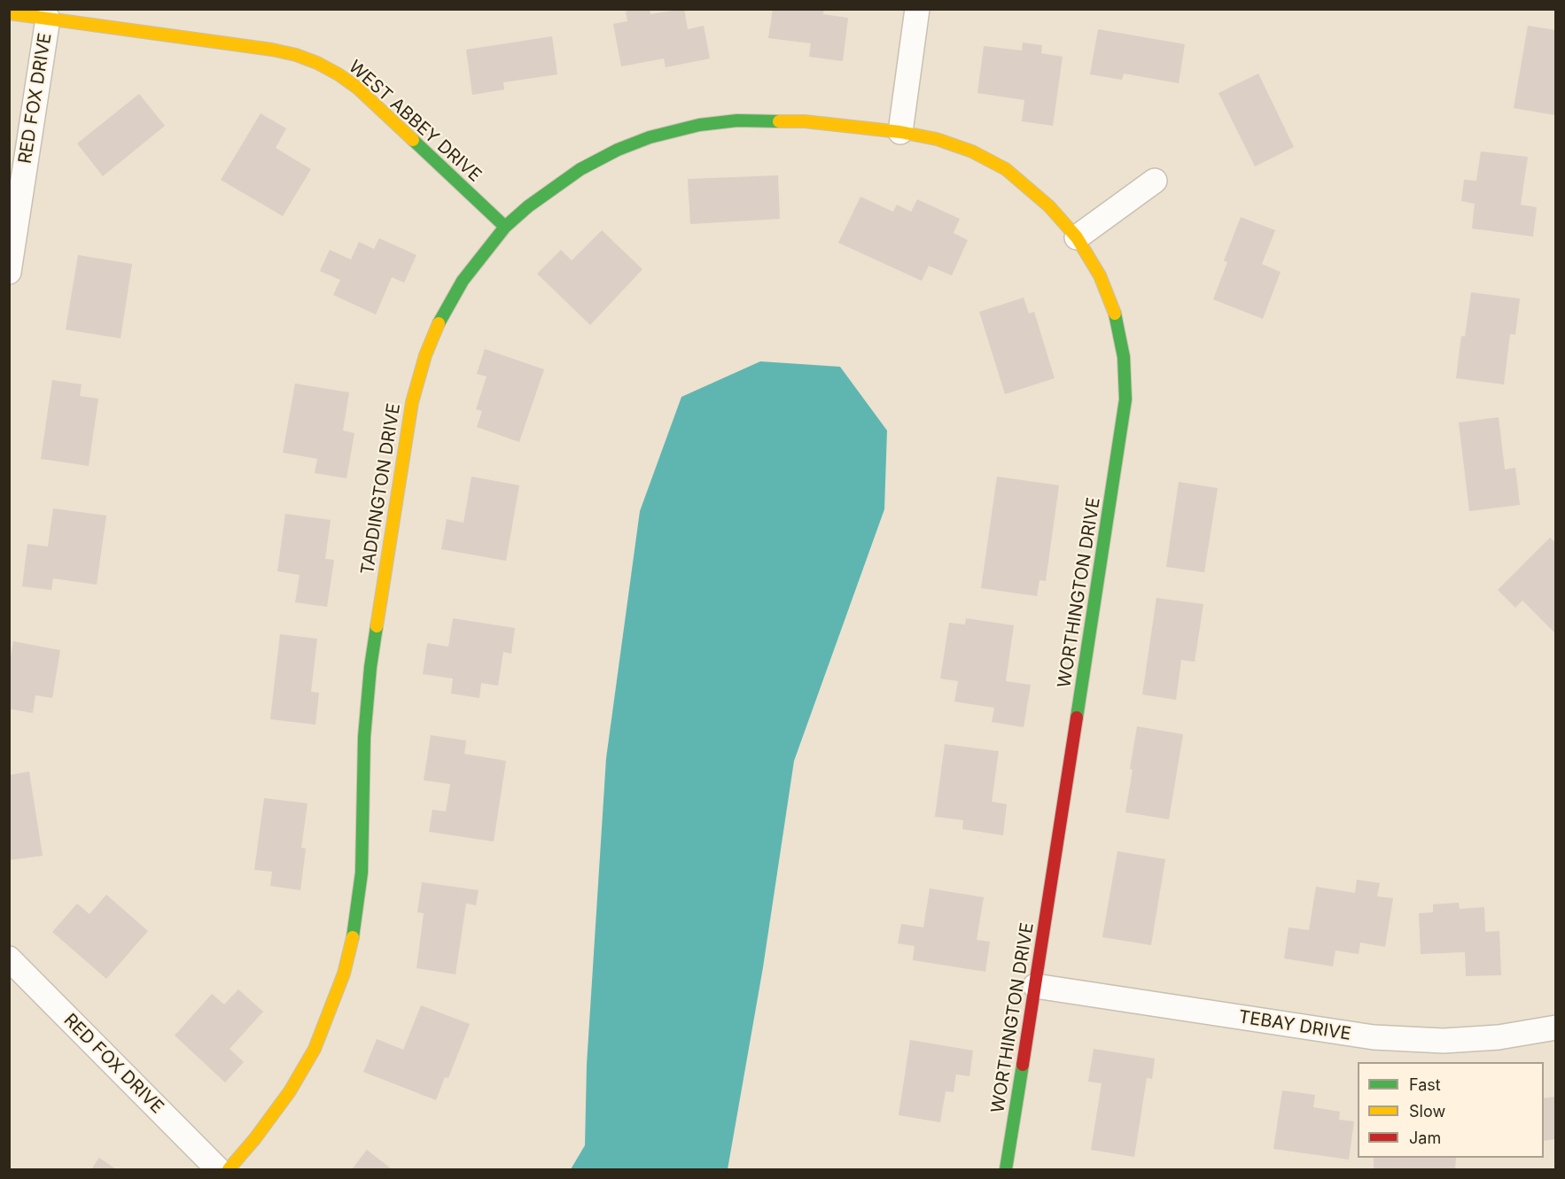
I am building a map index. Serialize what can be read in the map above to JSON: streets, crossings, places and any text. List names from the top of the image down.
{
  "streets": {
    "street": [
      "RED FOX DRIVE",
      "WEST ABBEY DRIVE",
      "TADDINGTON DRIVE",
      "WORTHINGTON DRIVE",
      "TEBAY DRIVE"
    ]
  },
  "crossings": [
    ["RED FOX DRIVE", "WEST ABBEY DRIVE"],
    ["WEST ABBEY DRIVE", "TADDINGTON DRIVE"],
    ["TADDINGTON DRIVE", "WORTHINGTON DRIVE"],
    ["WORTHINGTON DRIVE", "TEBAY DRIVE"]
  ],
  "legend": ["Fast", "Slow", "Jam"]
}
